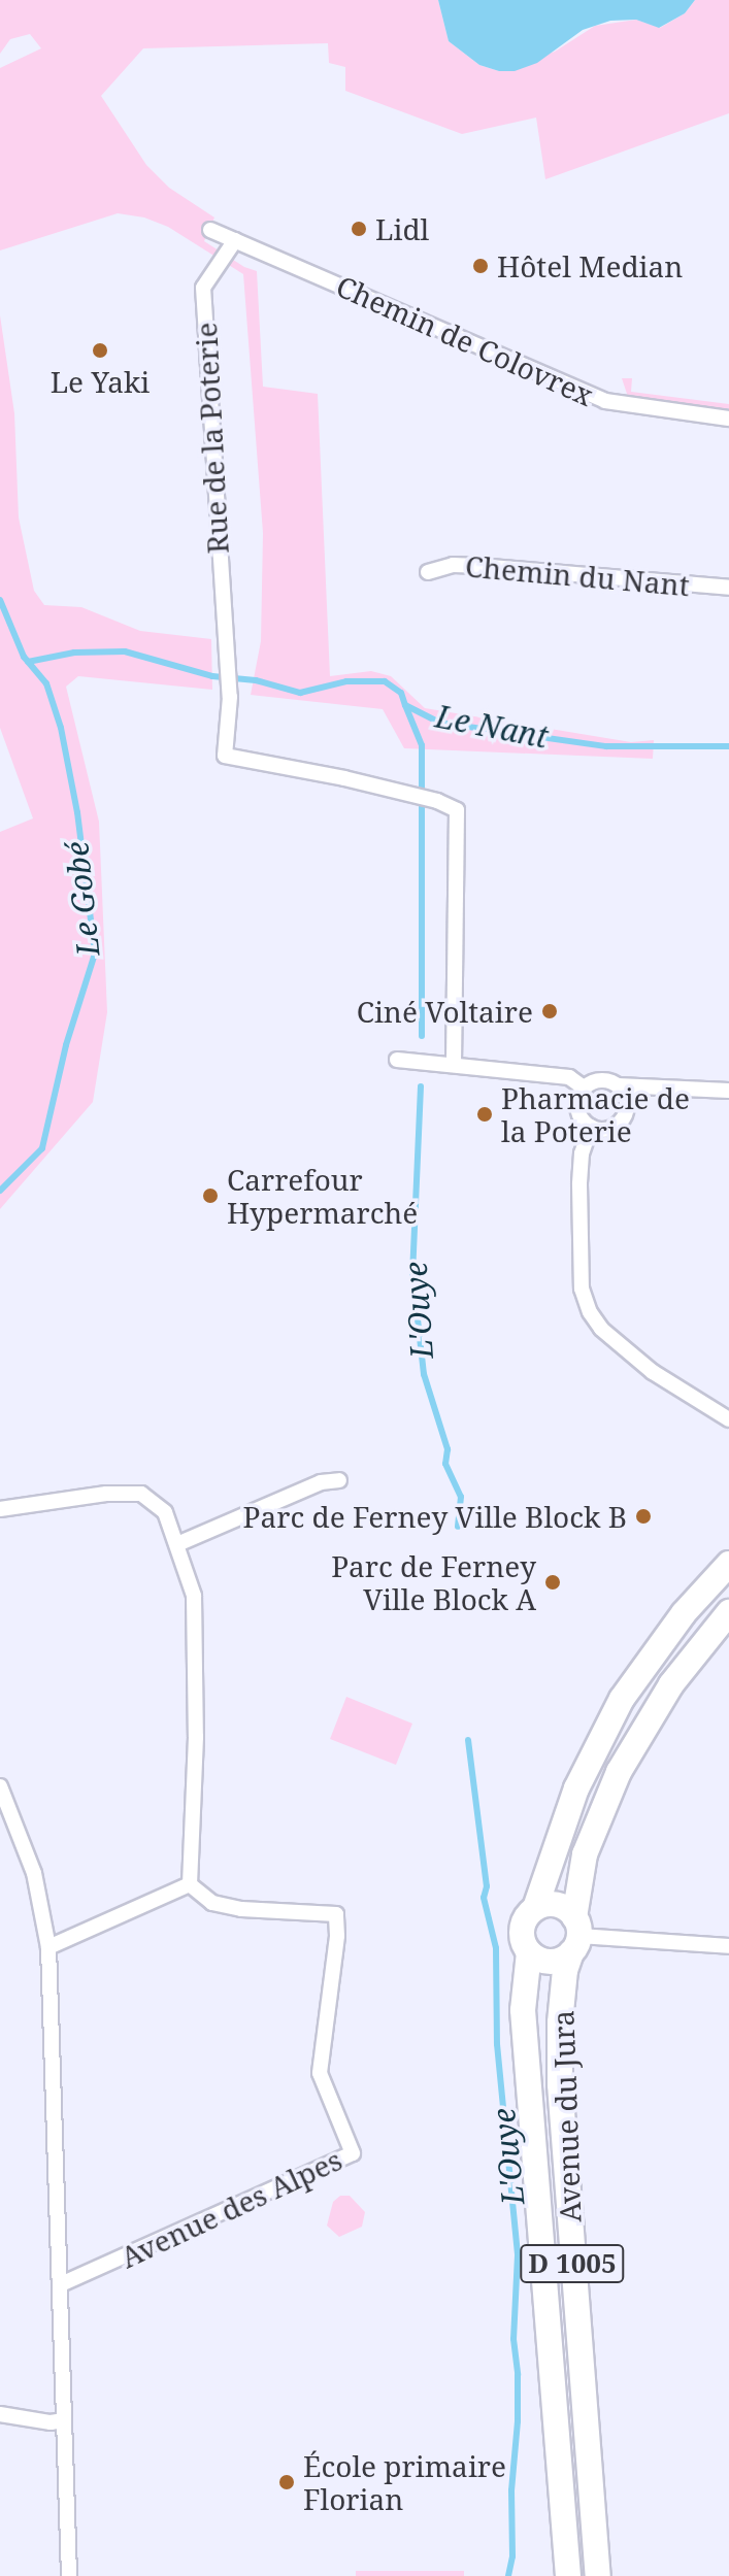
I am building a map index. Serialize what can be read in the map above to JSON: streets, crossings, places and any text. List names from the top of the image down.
{
  "streets": {
    "main road": ["Avenue du Jura", "D 1005"],
    "street": [
      "Chemin de Colovrex",
      "Rue de la Poterie",
      "Chemin du Nant",
      "Avenue des Alpes"
    ]
  },
  "crossings": [
    ["Chemin de Colovrex", "Rue de la Poterie"],
    ["Avenue du Jura", "D 1005"]
  ],
  "water": ["Le Nant", "Le Gobé", "L'Ouye"],
  "places": [
    "Lidl",
    "Hôtel Median",
    "Le Yaki",
    "Ciné Voltaire",
    "Pharmacie de la Poterie",
    "Carrefour Hypermarché",
    "Parc de Ferney Ville Block B",
    "Parc de Ferney Ville Block A",
    "École primaire Florian"
  ]
}
